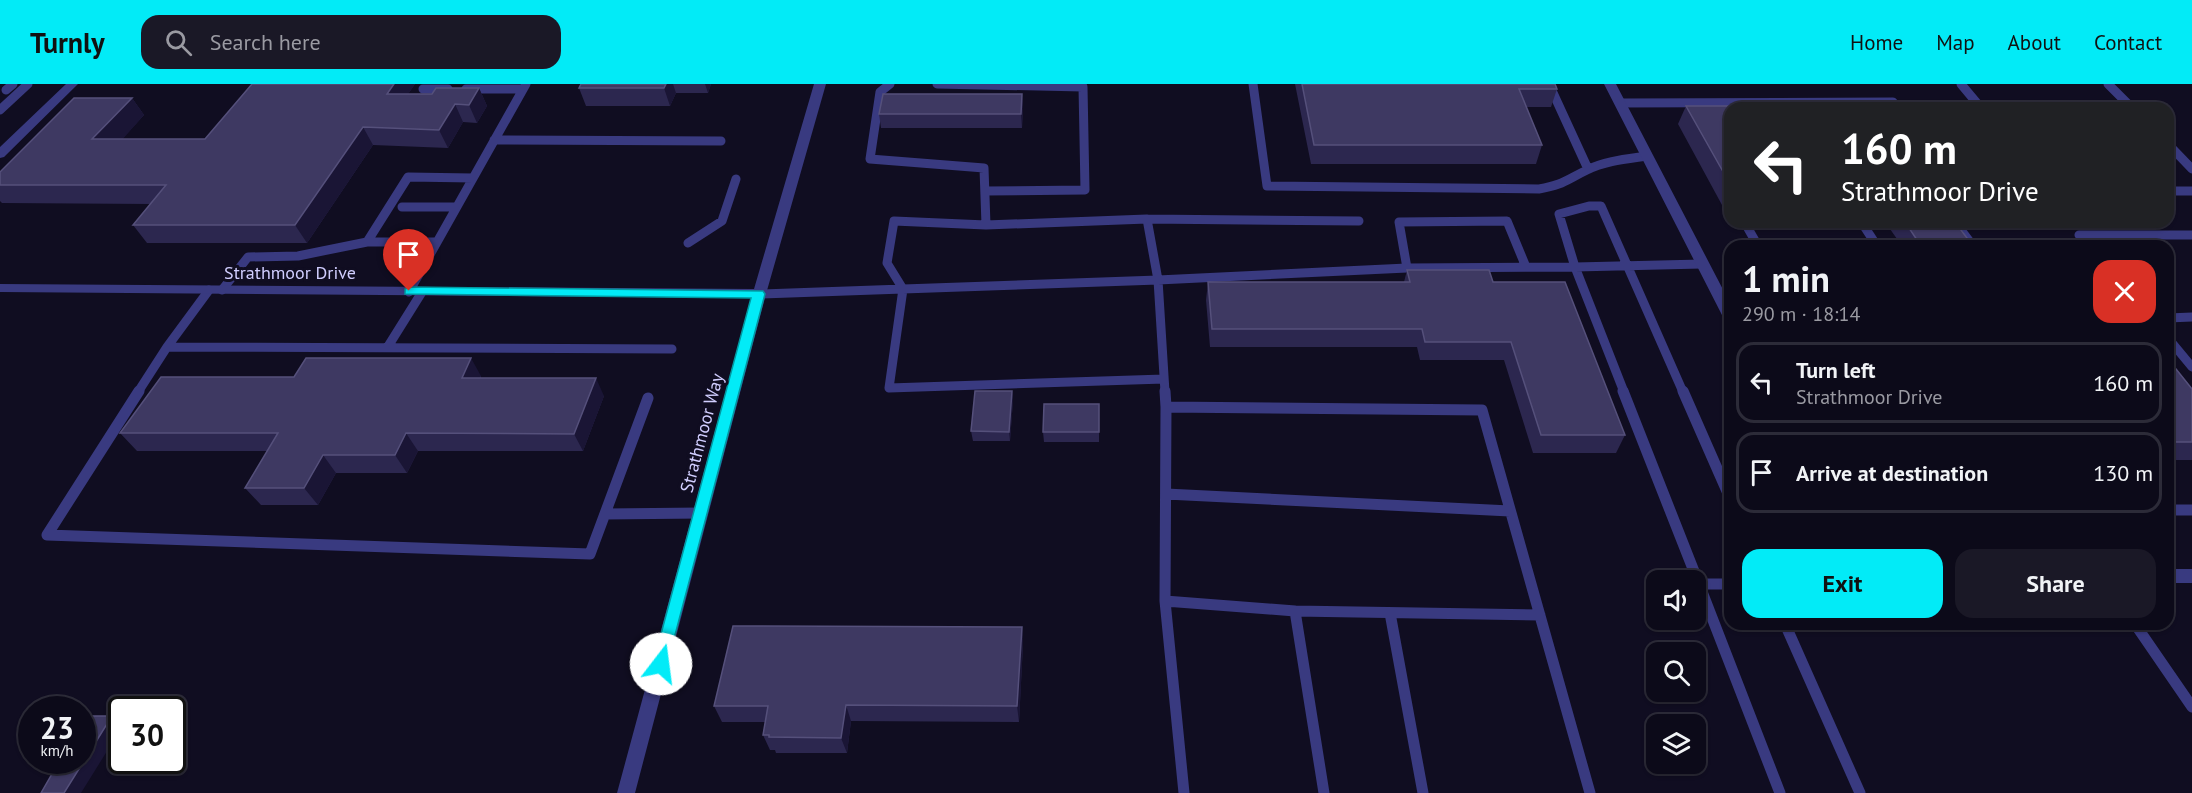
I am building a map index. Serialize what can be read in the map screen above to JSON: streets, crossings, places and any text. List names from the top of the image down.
{
  "streets": {
    "street": ["Strathmoor Drive", "Strathmoor Way"]
  },
  "crossings": [
    ["Strathmoor Drive", "Strathmoor Way"]
  ],
  "page": {
    "header": "Turnly",
    "search": "Search here",
    "nav": [
      "Home",
      "Map",
      "About",
      "Contact"
    ],
    "turn": ["160 m", "Strathmoor Drive"],
    "heading": ["1 min", "290 m · 18:14"],
    "list": [
      {
        "name": "Turn left",
        "note": "Strathmoor Drive",
        "value": "160 m"
      },
      {
        "name": "Arrive at destination",
        "value": "130 m"
      }
    ],
    "buttons": ["Exit", "Share"],
    "speed": "23 km/h",
    "limit": "30"
  }
}
